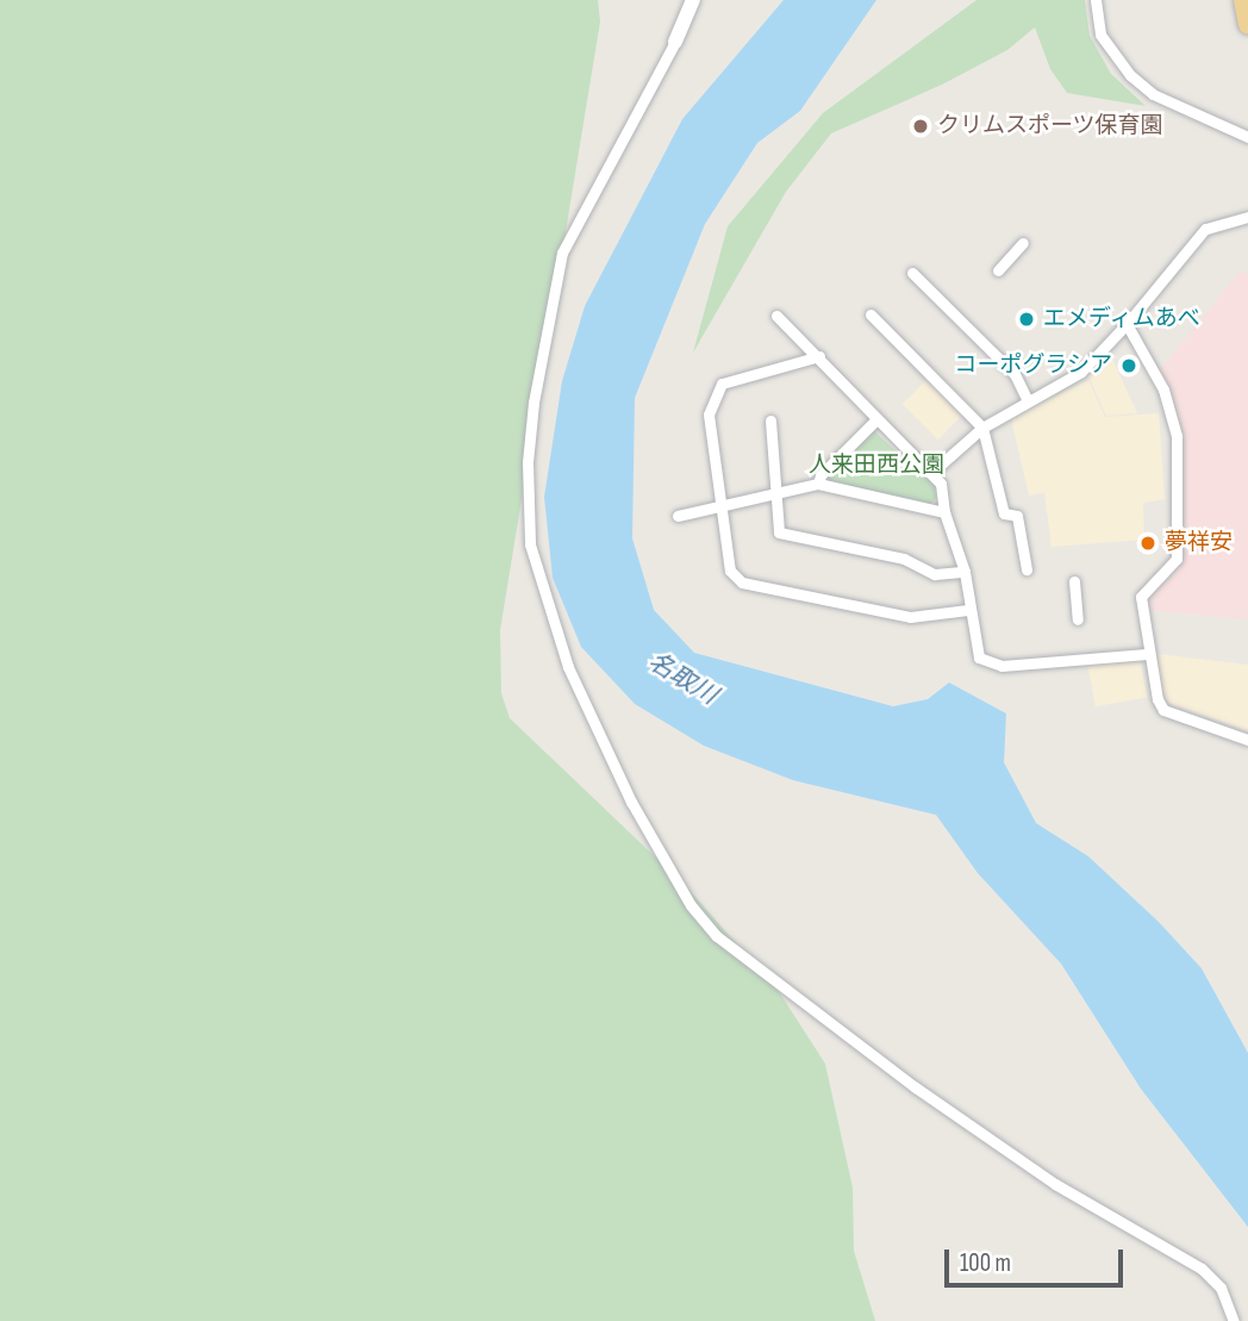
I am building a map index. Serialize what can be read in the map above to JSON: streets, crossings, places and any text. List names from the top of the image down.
{
  "water": ["名取川"],
  "parks": ["人来田西公園"],
  "places": [
    "クリムスポーツ保育園",
    "エメディムあべ",
    "コーポグラシア",
    "夢祥安"
  ],
  "scale_bar": "100 m"
}
